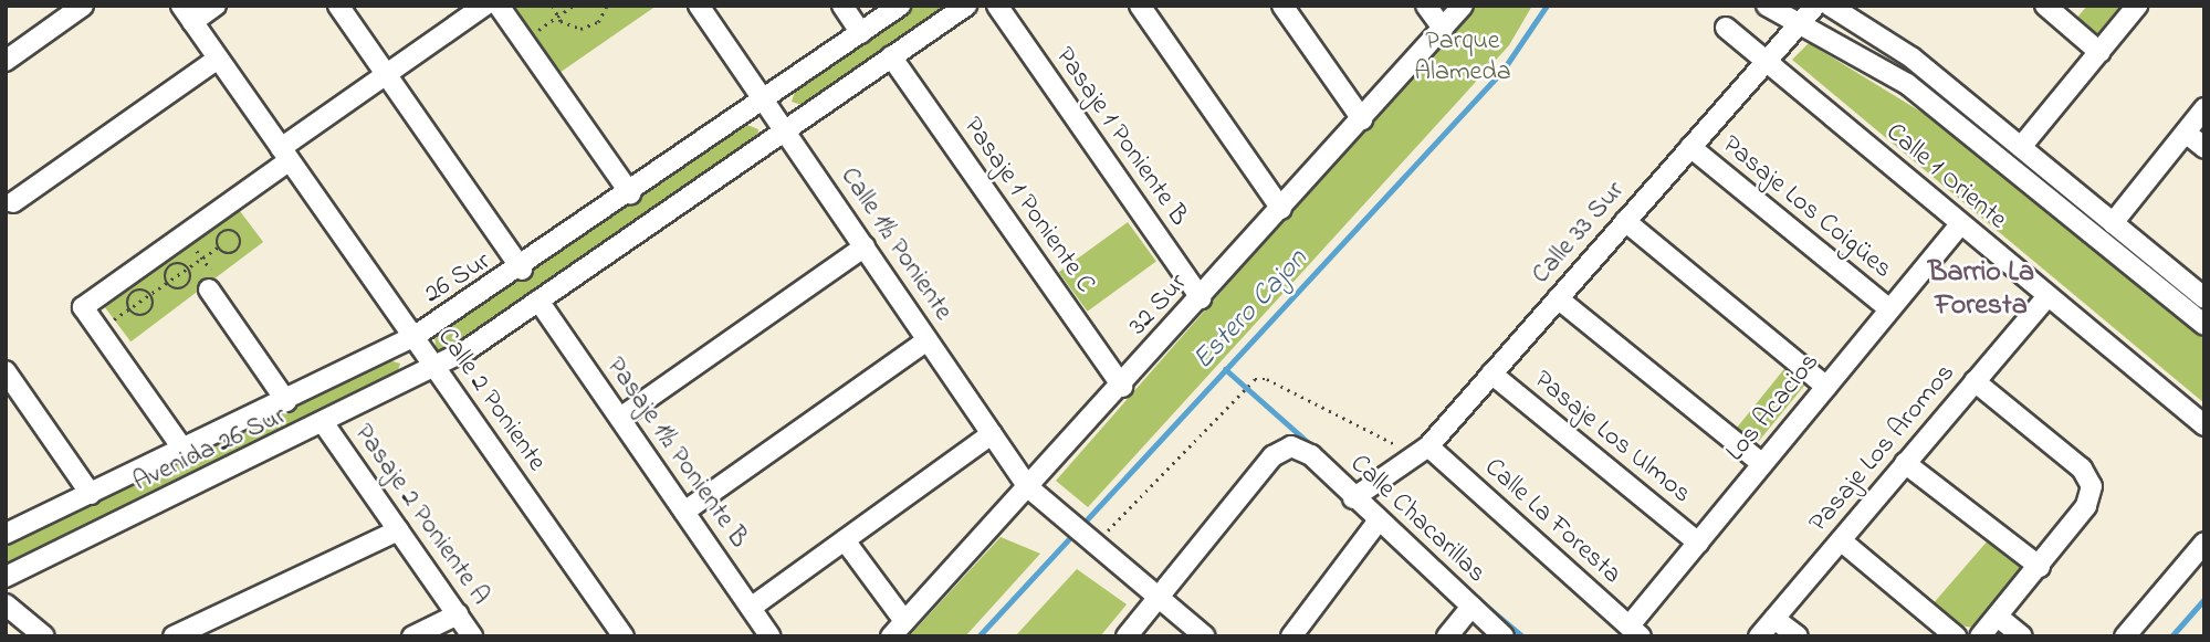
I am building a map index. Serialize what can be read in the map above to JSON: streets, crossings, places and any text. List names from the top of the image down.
{
  "streets": {
    "street": [
      "Pasaje 1 Poniente B",
      "Calle 1 Oriente",
      "Pasaje 1 Poniente C",
      "Pasaje Los Coigües",
      "Calle 33 Sur",
      "Calle 1½ Poniente",
      "26 Sur",
      "32 Sur",
      "Calle 2 Poniente",
      "Los Acacios",
      "Pasaje Los Ulmos",
      "Pasaje Los Aromos",
      "Avenida 26 Sur",
      "Pasaje 1½ Poniente B",
      "Pasaje 2 Poniente A",
      "Calle Chacarillas",
      "Calle La Foresta"
    ]
  },
  "crossings": [
    ["Pasaje 1 Poniente B", "32 Sur"],
    ["Calle 1 Oriente", "Calle 33 Sur"],
    ["Calle 1 Oriente", "Los Acacios"],
    ["Calle 1 Oriente", "Pasaje Los Aromos"],
    ["Pasaje 1 Poniente C", "32 Sur"],
    ["Pasaje Los Coigües", "Calle 33 Sur"],
    ["Pasaje Los Coigües", "Los Acacios"],
    ["Calle 33 Sur", "Pasaje Los Ulmos"],
    ["Calle 33 Sur", "Calle Chacarillas"],
    ["Calle 33 Sur", "Calle La Foresta"],
    ["Calle 1½ Poniente", "26 Sur"],
    ["Calle 1½ Poniente", "32 Sur"],
    ["Calle 1½ Poniente", "Calle Chacarillas"],
    ["26 Sur", "Calle 2 Poniente"],
    ["Calle 2 Poniente", "Avenida 26 Sur"],
    ["Los Acacios", "Pasaje Los Ulmos"],
    ["Los Acacios", "Calle La Foresta"],
    ["Avenida 26 Sur", "Pasaje 2 Poniente A"]
  ],
  "districts": ["Barrio La Foresta"],
  "water": ["Estero Cajon"],
  "parks": ["Parque Alameda"]
}
